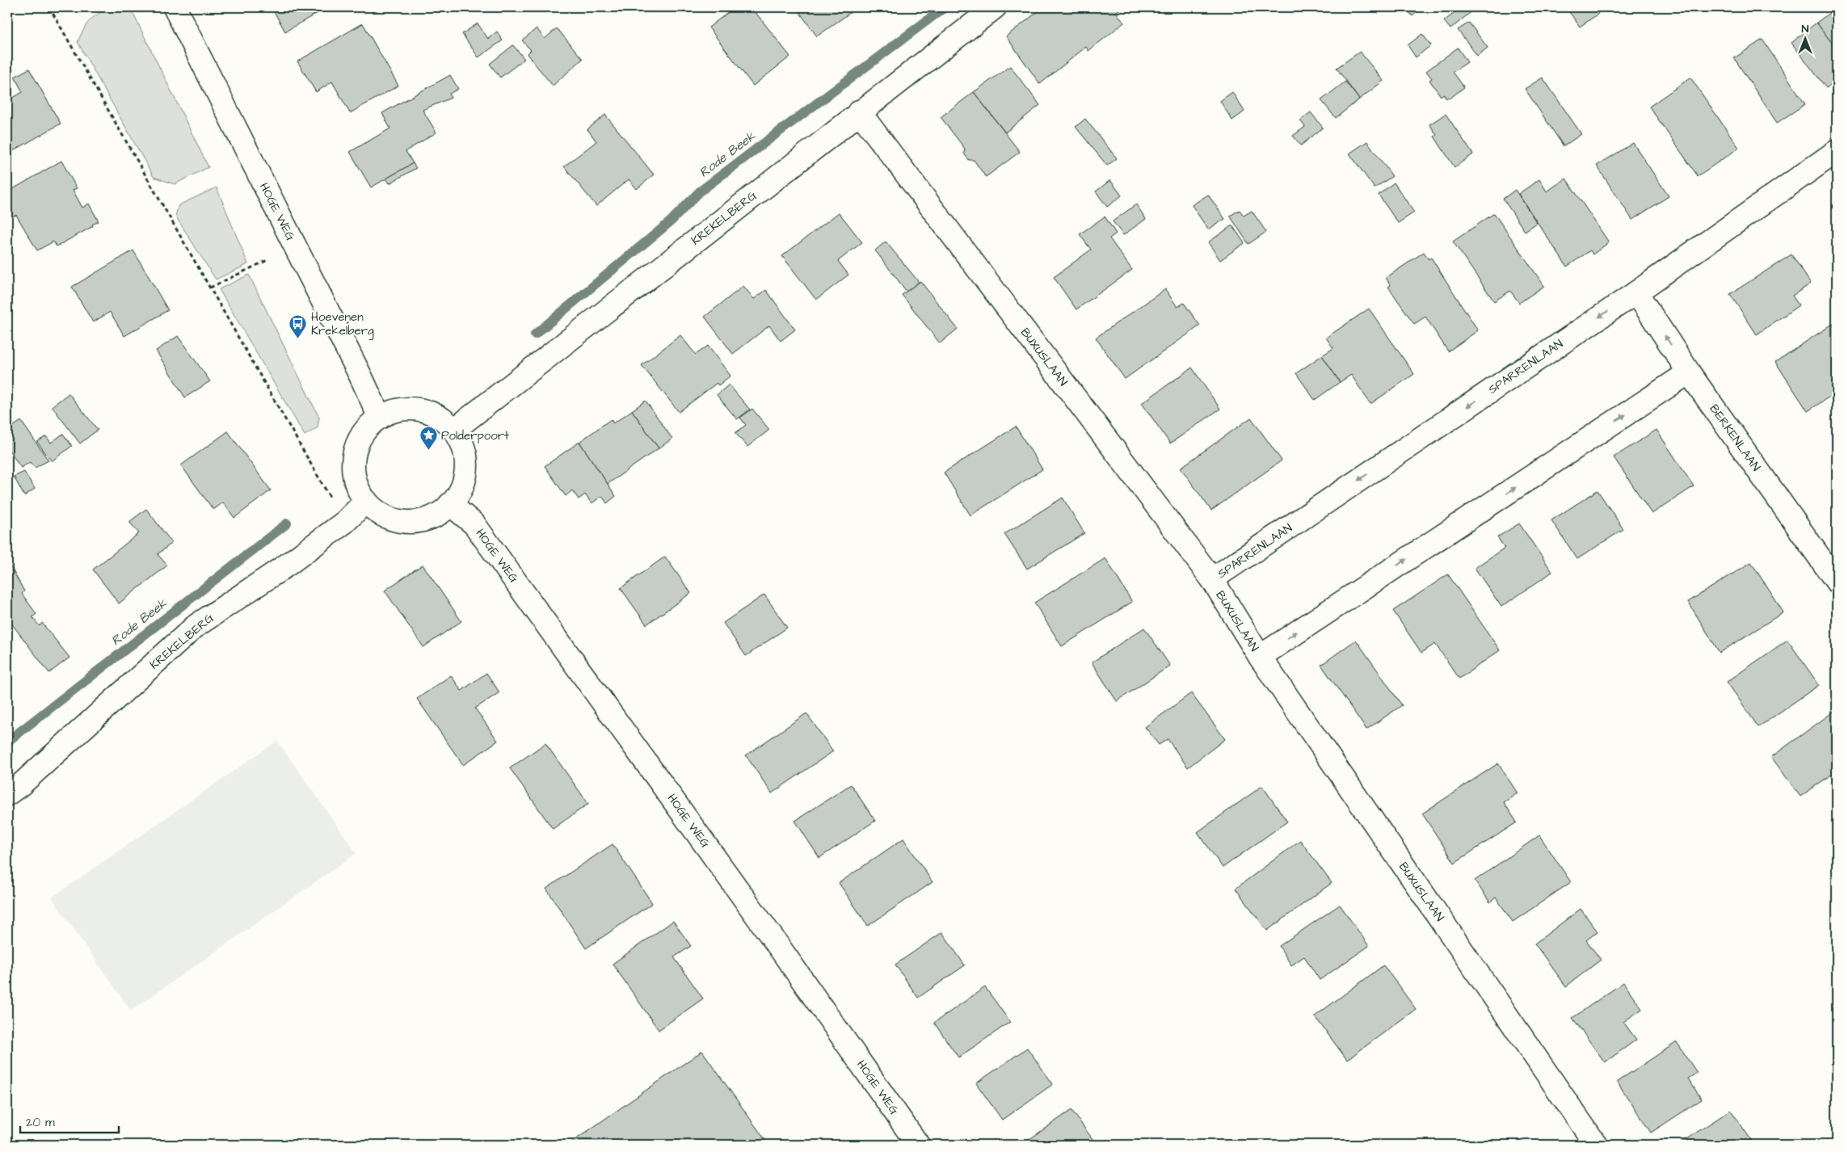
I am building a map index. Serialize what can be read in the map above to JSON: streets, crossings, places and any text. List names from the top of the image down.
{
  "streets": {
    "street": [
      "HOGE WEG",
      "KREKELBERG",
      "BUXUSLAAN",
      "SPARRENLAAN",
      "BERKENLAAN"
    ]
  },
  "crossings": [
    ["HOGE WEG", "KREKELBERG"],
    ["KREKELBERG", "BUXUSLAAN"],
    ["BUXUSLAAN", "SPARRENLAAN"],
    ["SPARRENLAAN", "BERKENLAAN"]
  ],
  "water": ["Rode Beek"],
  "places": {
    "bus stop": ["Hoevenen Krekelberg"],
    "place": ["Polderpoort"]
  },
  "scale_bar": "20 m",
  "north": "top"
}
